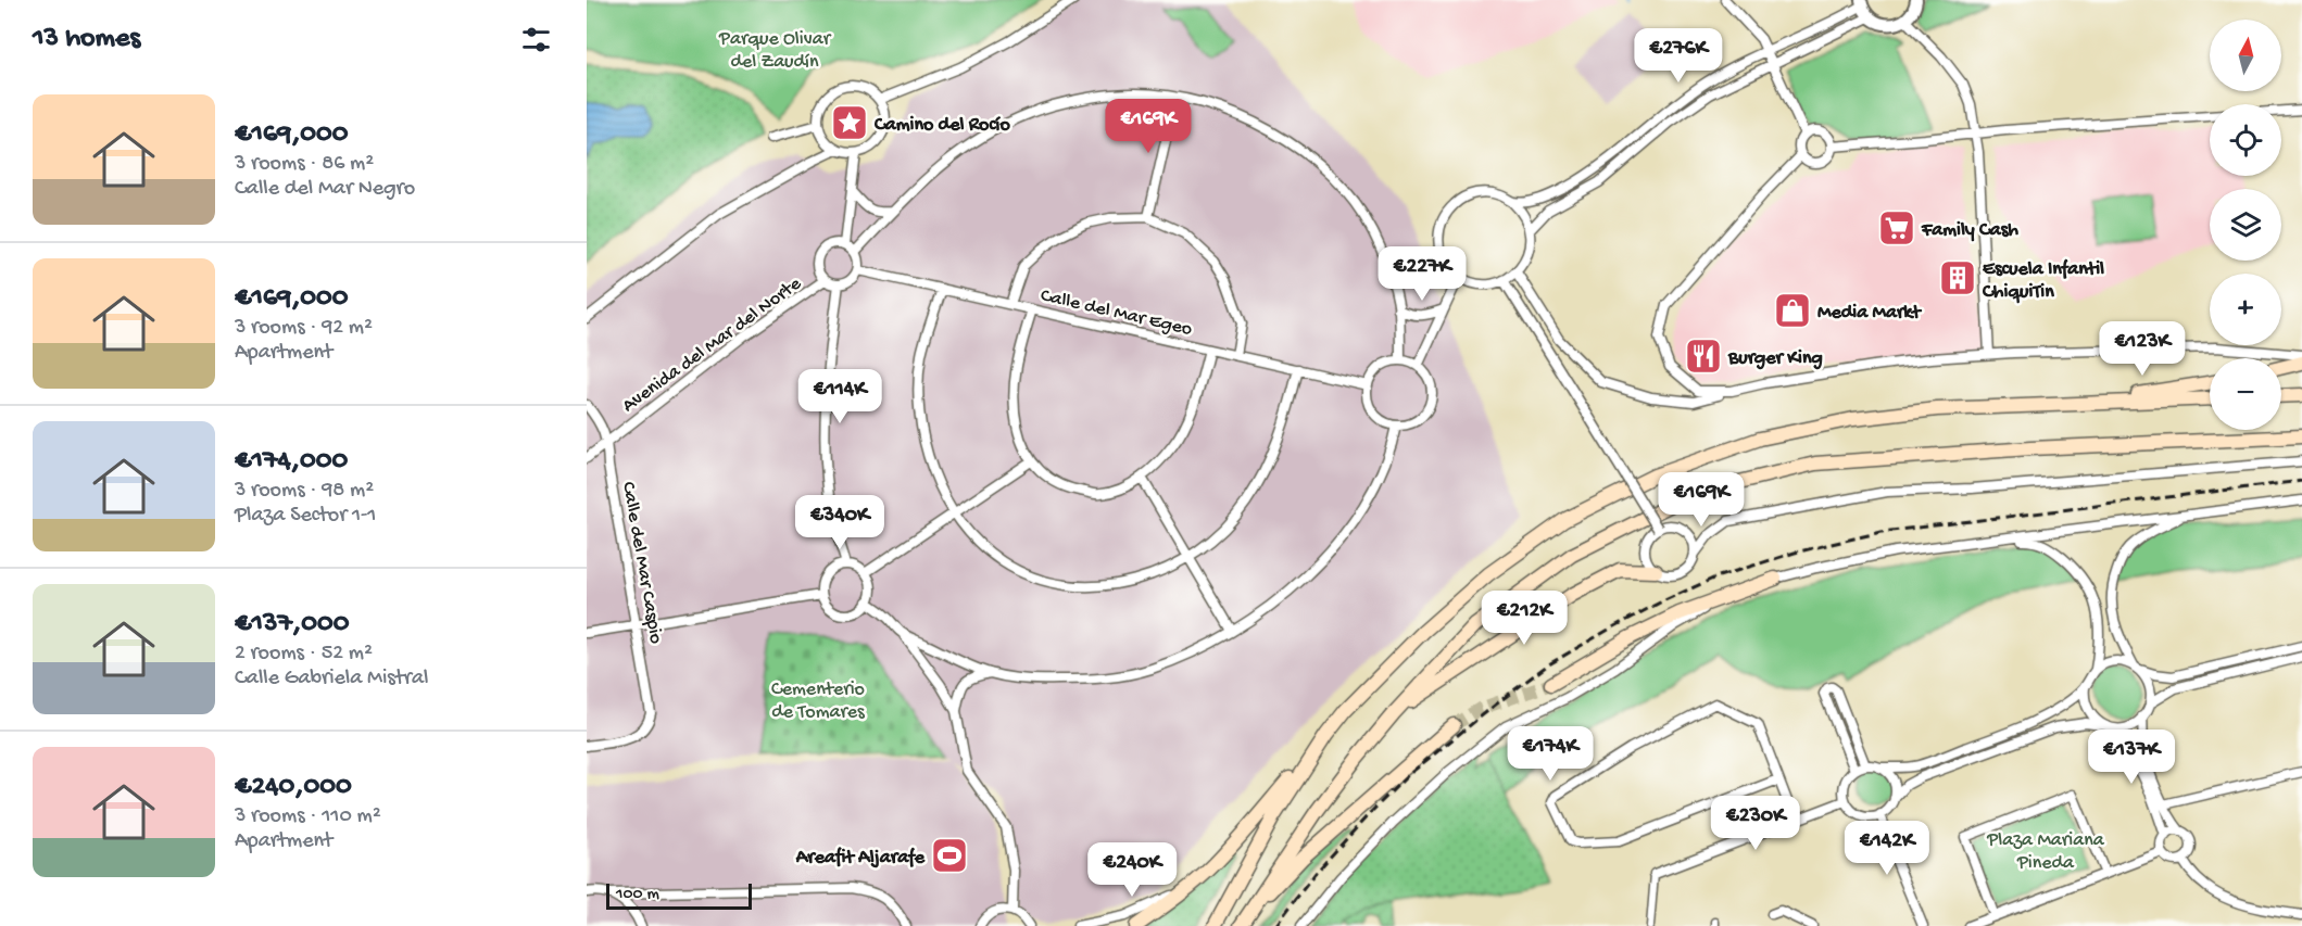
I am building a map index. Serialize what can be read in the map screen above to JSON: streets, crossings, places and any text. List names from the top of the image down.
{
  "streets": {
    "street": ["Calle del Mar Egeo", "Avenida del Mar del Norte", "Calle del Mar Caspio"]
  },
  "crossings": [
    ["Calle del Mar Egeo", "Avenida del Mar del Norte"],
    ["Avenida del Mar del Norte", "Calle del Mar Caspio"]
  ],
  "parks": ["Parque Olivar del Zaudín", "Cementerio de Tomares", "Plaza Mariana Pineda"],
  "places": {
    "place": ["Camino del Rocío"],
    "supermarket": ["Family Cash"],
    "building": ["Escuela Infantil ChiquiTin"],
    "shop": ["Media Markt"],
    "restaurant": ["Burger King"],
    "sports": ["Areafit Aljarafe"]
  },
  "scale_bar": "100 m",
  "north": "top",
  "page": {
    "heading": "13 homes",
    "map_buttons": ["+", "−"],
    "price": [
      "€276K",
      "€169K",
      "€227K",
      "€123K",
      "€114K",
      "€169K",
      "€340K",
      "€212K",
      "€174K",
      "€137K",
      "€230K",
      "€142K",
      "€240K"
    ],
    "list": [
      {
        "name": "€169,000",
        "note": "3 rooms · 86 m² · Calle del Mar Negro"
      },
      {
        "name": "€169,000",
        "note": "3 rooms · 92 m² · Apartment"
      },
      {
        "name": "€174,000",
        "note": "3 rooms · 98 m² · Plaza Sector 1-1"
      },
      {
        "name": "€137,000",
        "note": "2 rooms · 52 m² · Calle Gabriela Mistral"
      },
      {
        "name": "€240,000",
        "note": "3 rooms · 110 m² · Apartment"
      }
    ],
    "scale": "100 m"
  }
}
